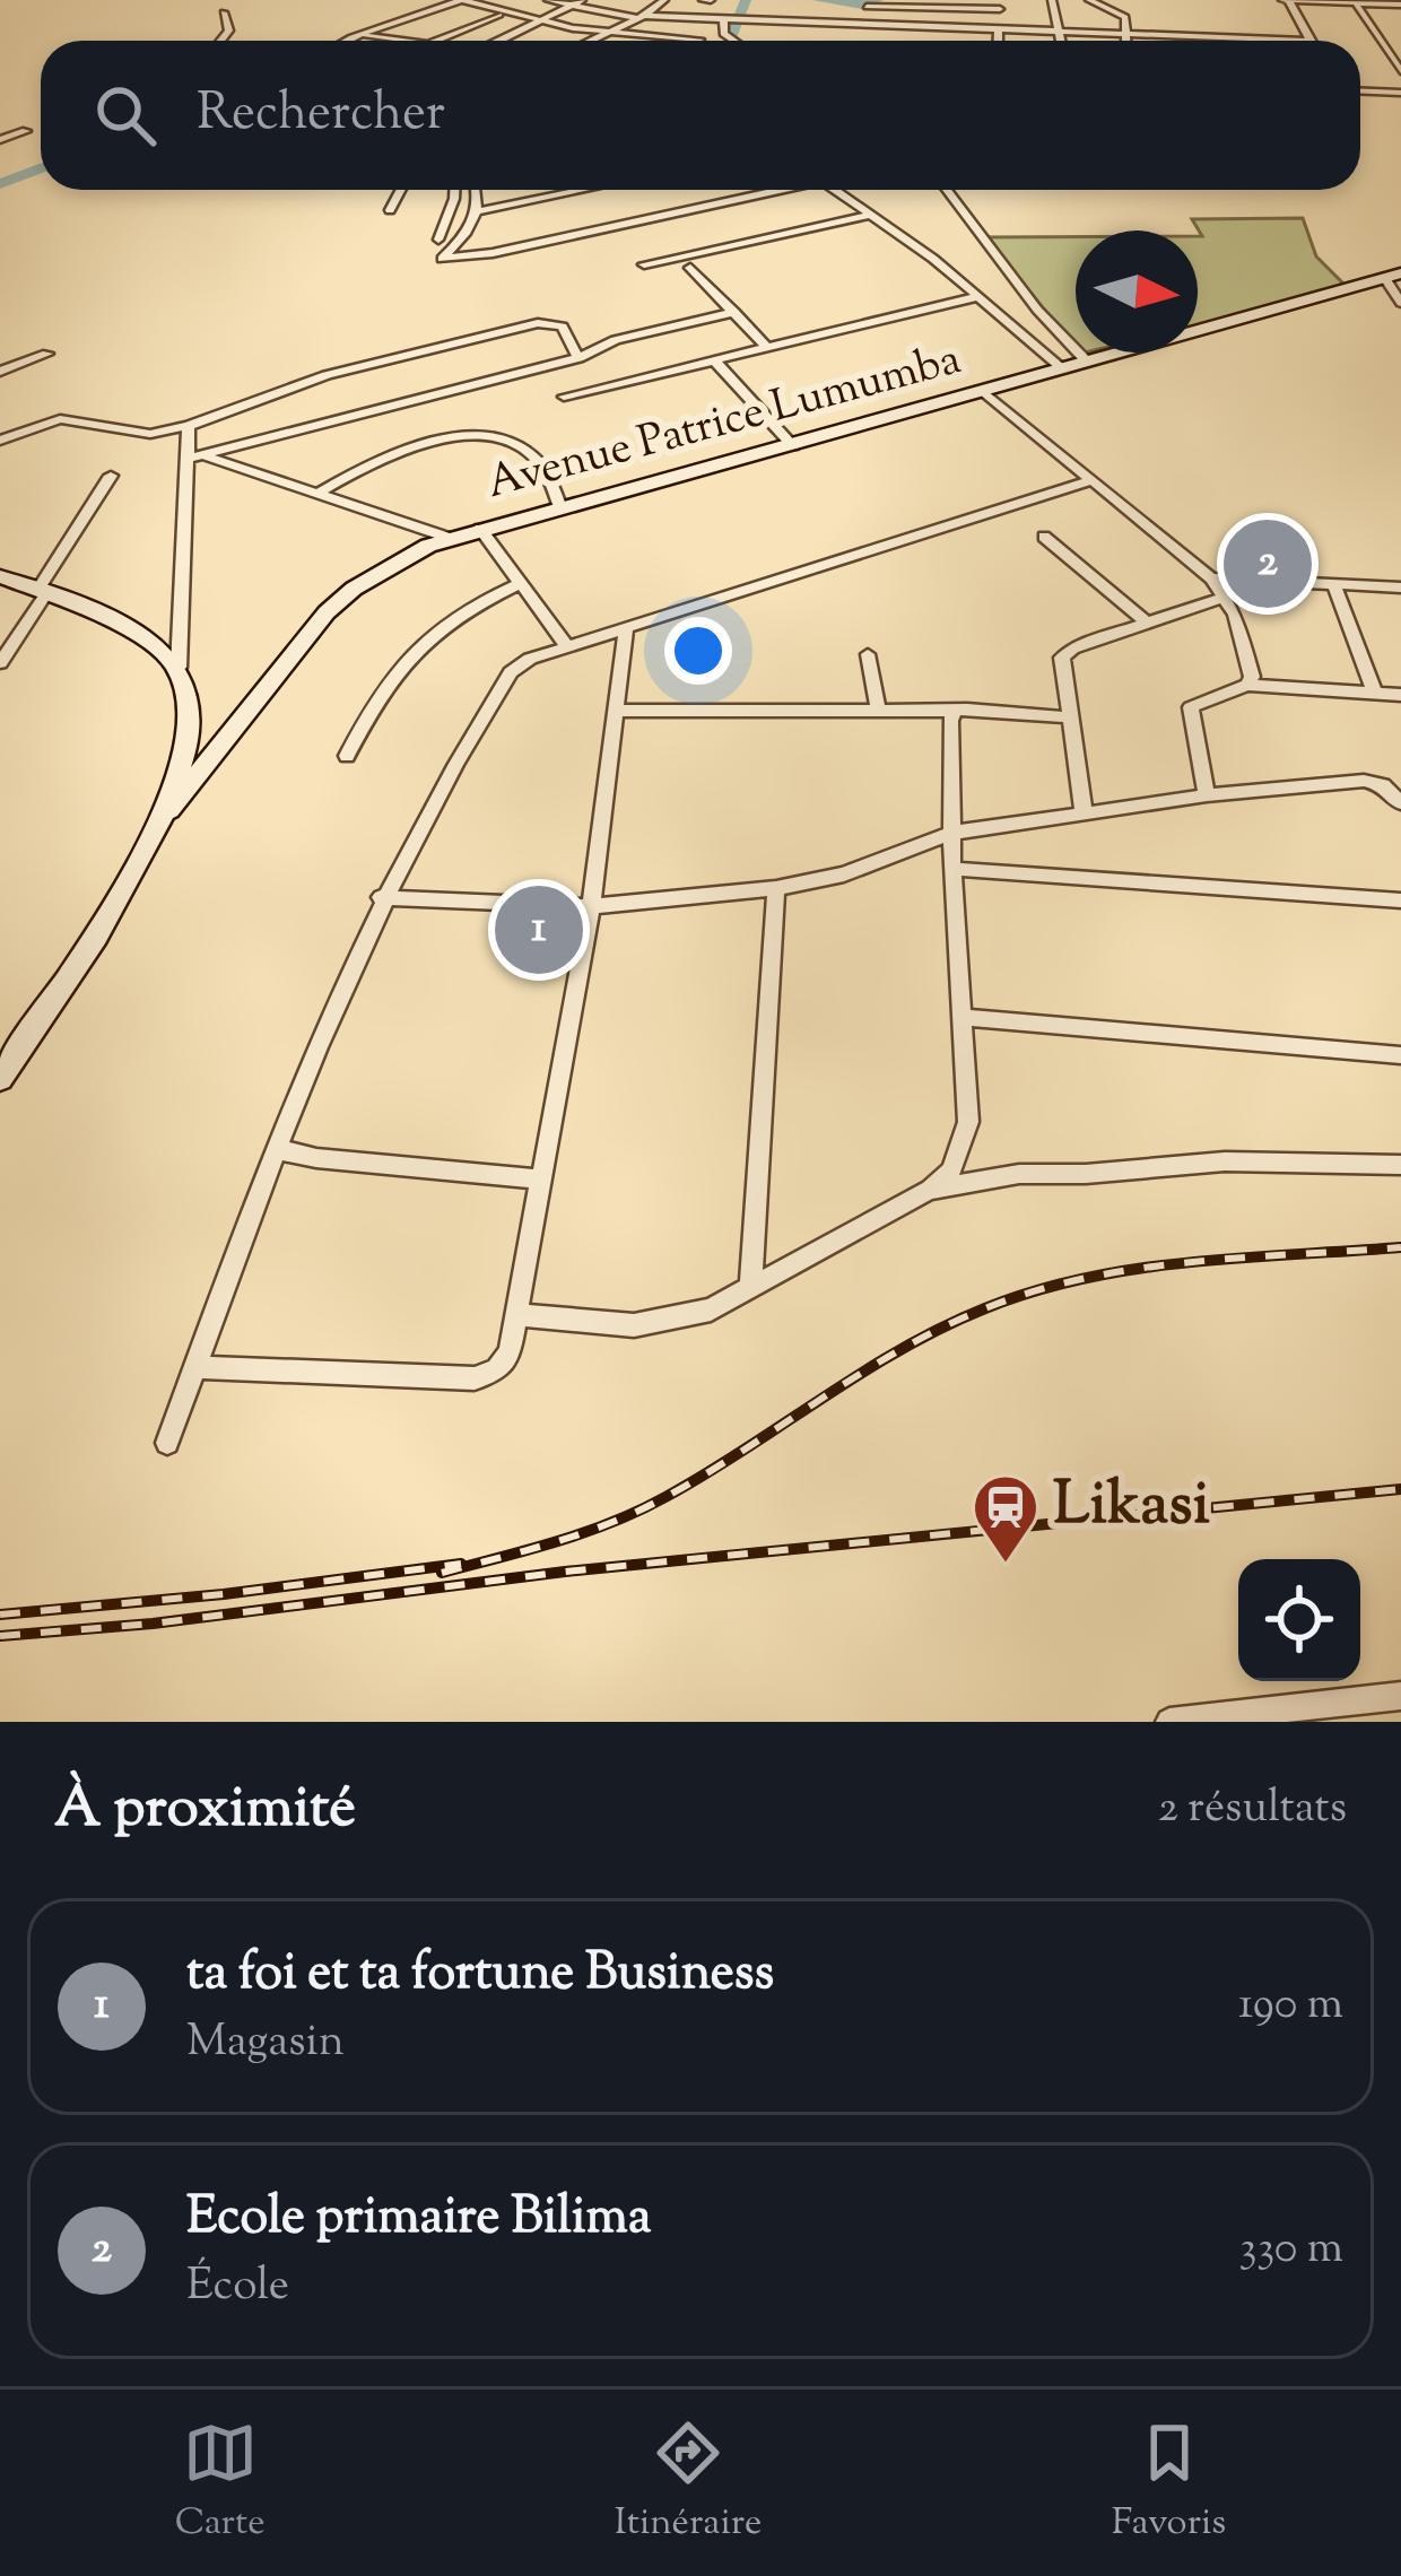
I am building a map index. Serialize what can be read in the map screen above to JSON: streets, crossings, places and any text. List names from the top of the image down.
{
  "streets": {
    "street": ["Avenue Patrice Lumumba"]
  },
  "places": {
    "station": ["Likasi"]
  },
  "north": "right",
  "page": {
    "search": "Rechercher",
    "pins": ["2", "1"],
    "heading": ["À proximité", "2 résultats"],
    "list": [
      {
        "mark": "1",
        "name": "ta foi et ta fortune Business",
        "note": "Magasin",
        "value": "190 m"
      },
      {
        "mark": "2",
        "name": "Ecole primaire Bilima",
        "note": "École",
        "value": "330 m"
      }
    ],
    "nav": ["Carte", "Itinéraire", "Favoris"]
  }
}
